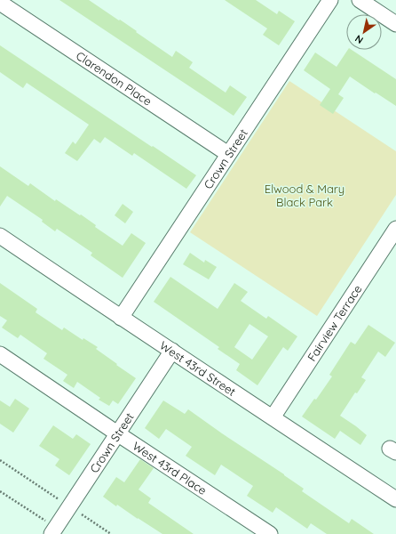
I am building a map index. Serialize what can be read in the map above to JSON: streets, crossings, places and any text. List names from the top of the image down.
{
  "streets": {
    "street": [
      "Clarendon Place",
      "Crown Street",
      "Fairview Terrace",
      "West 43rd Street",
      "West 43rd Place"
    ]
  },
  "crossings": [
    ["Clarendon Place", "Crown Street"],
    ["Crown Street", "West 43rd Street"],
    ["Crown Street", "West 43rd Place"],
    ["Fairview Terrace", "West 43rd Street"]
  ],
  "parks": ["Elwood & Mary Black Park"],
  "north": "bottom left"
}
